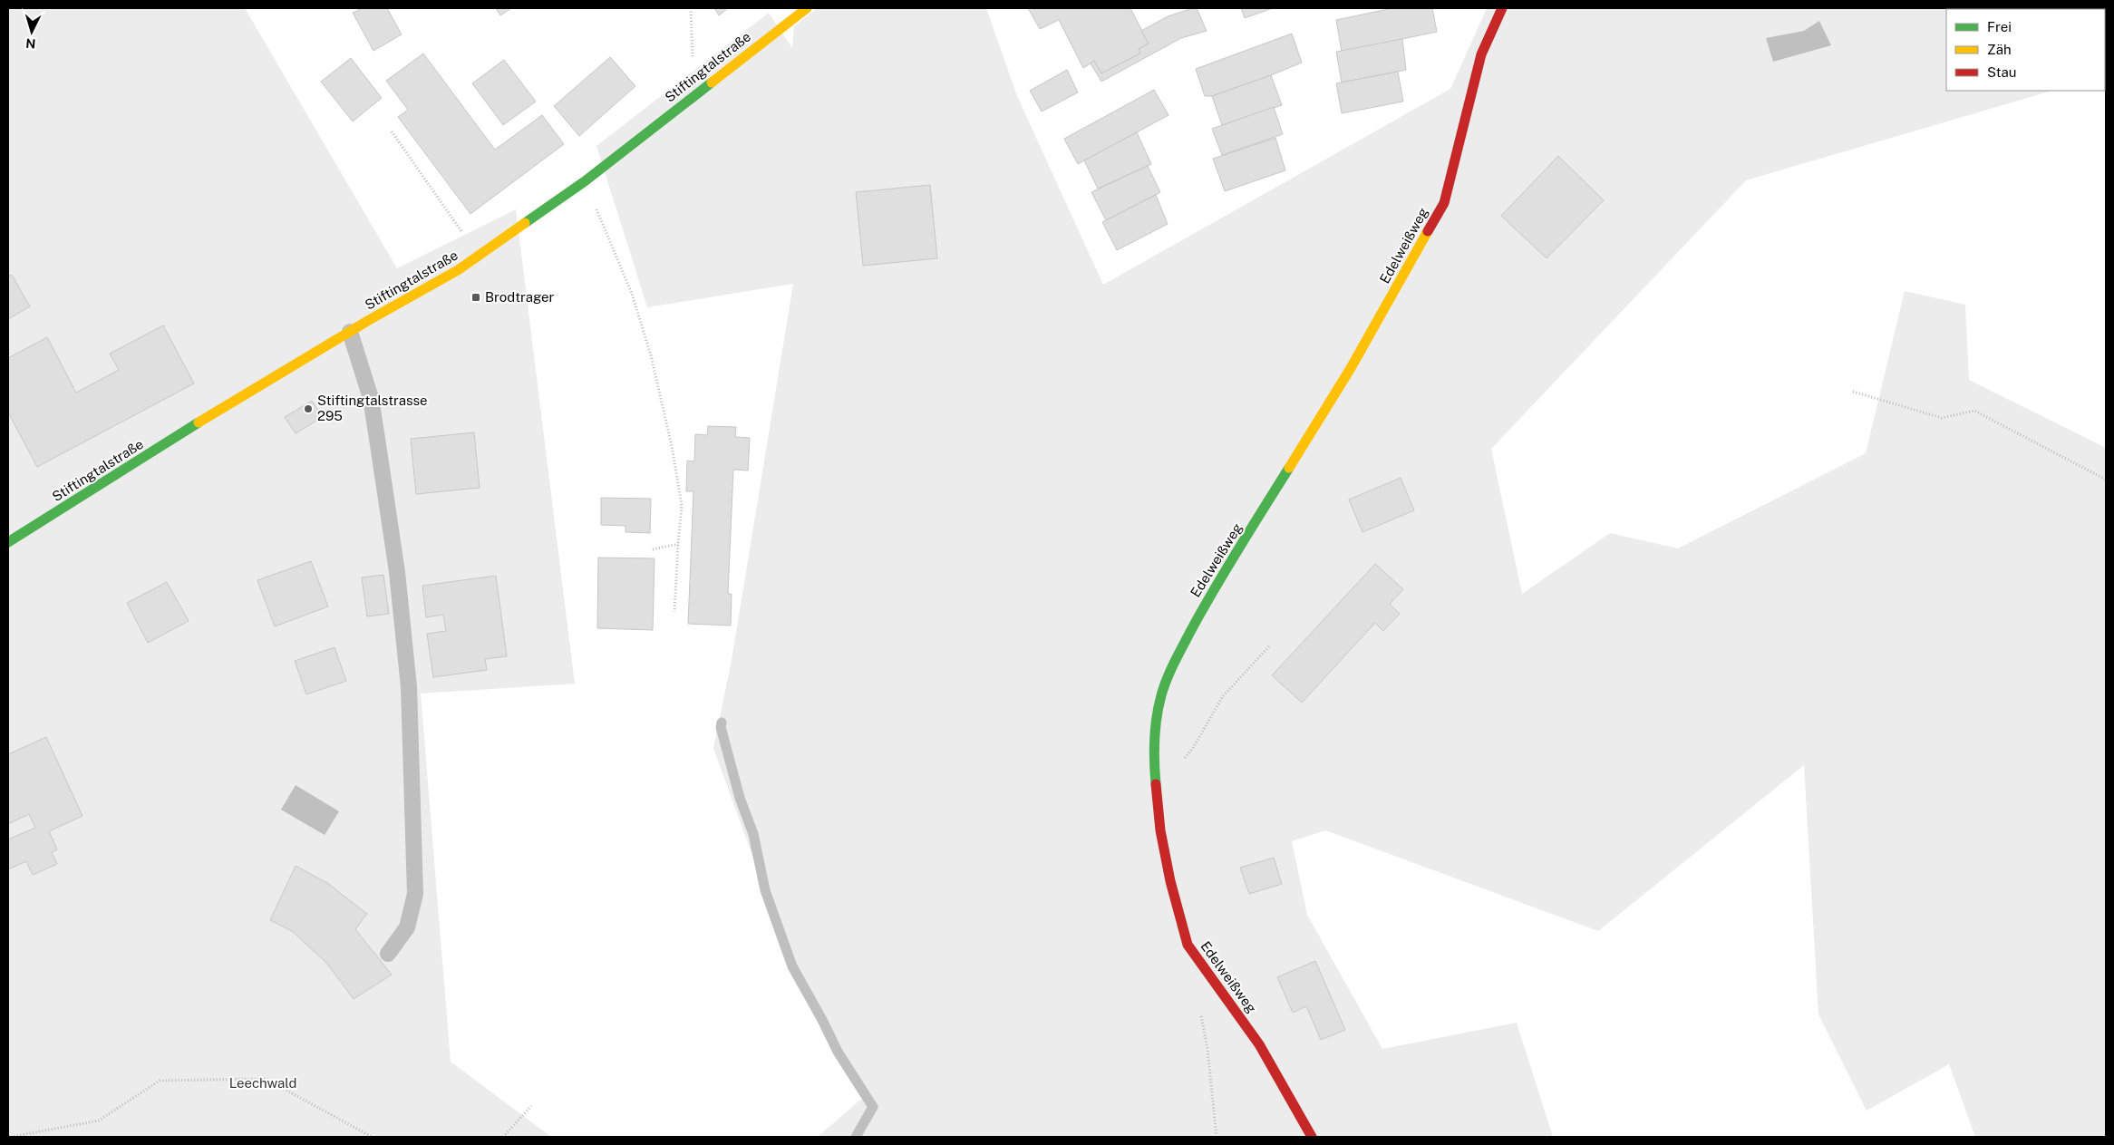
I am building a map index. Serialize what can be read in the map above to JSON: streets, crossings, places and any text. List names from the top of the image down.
{
  "streets": {
    "street": ["Stiftingtalstraße", "Edelweißweg"]
  },
  "parks": ["Leechwald"],
  "places": {
    "transit": ["Brodtrager"],
    "other": ["Stiftingtalstrasse 295"]
  },
  "legend": ["Frei", "Zäh", "Stau"],
  "north": "bottom"
}
